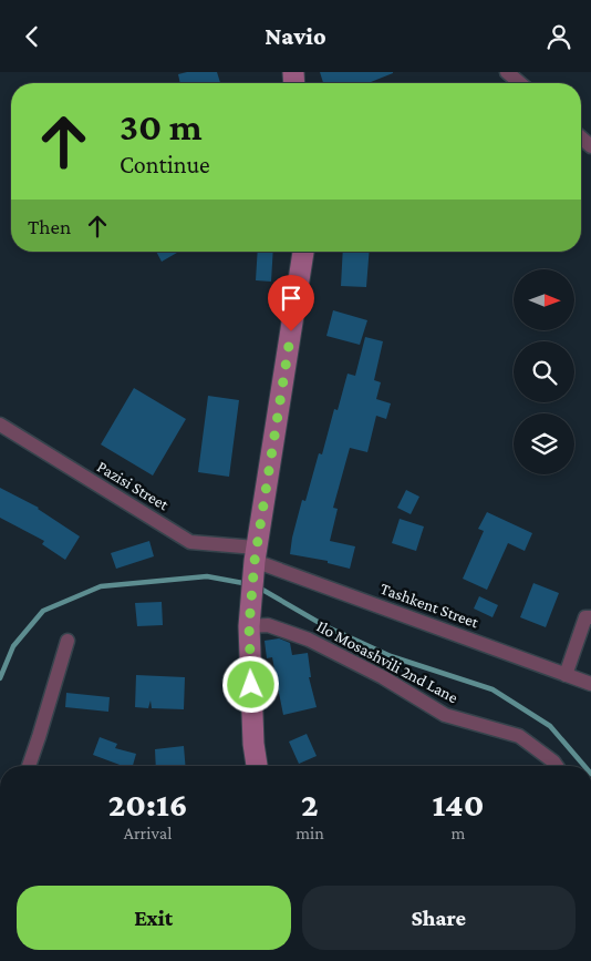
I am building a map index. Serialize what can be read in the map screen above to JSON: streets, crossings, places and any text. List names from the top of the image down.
{
  "streets": {
    "street": ["Pazisi Street", "Tashkent Street", "Ilo Mosashvili 2nd Lane"]
  },
  "crossings": [
    ["Pazisi Street", "Tashkent Street"]
  ],
  "north": "right",
  "page": {
    "header": "Navio",
    "turn": ["30 m", "Continue"],
    "then": "Then",
    "eta": [
      "20:16",
      "Arrival",
      "2",
      "min",
      "140",
      "m"
    ],
    "buttons": ["Exit", "Share"]
  }
}
